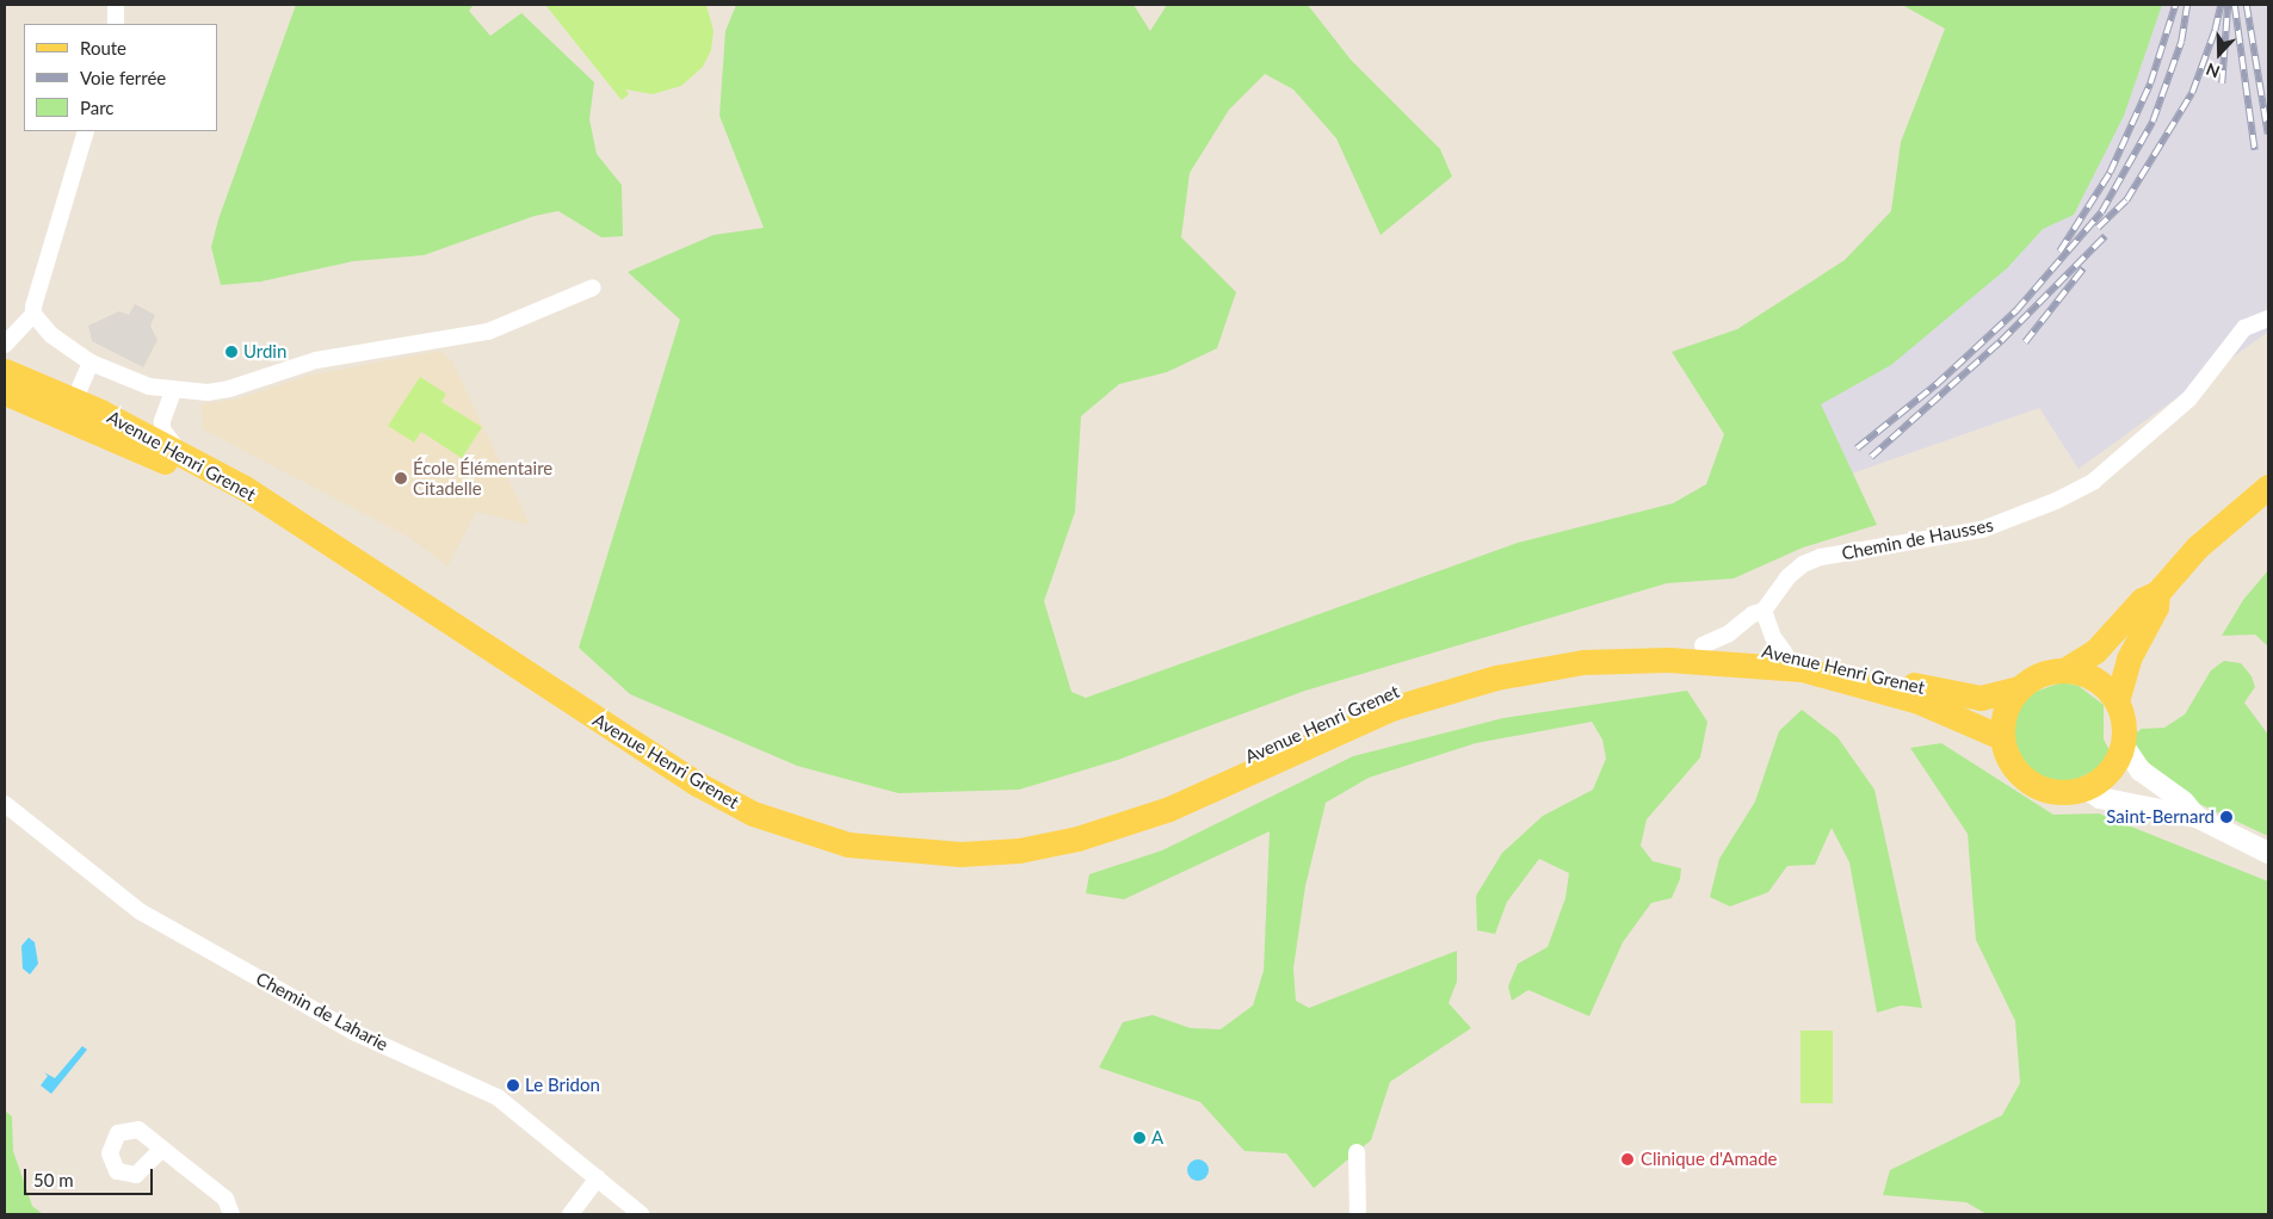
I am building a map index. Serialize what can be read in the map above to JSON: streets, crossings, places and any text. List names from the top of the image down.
{
  "streets": {
    "main road": ["Avenue Henri Grenet"],
    "street": ["Chemin de Hausses", "Chemin de Laharie"]
  },
  "crossings": [
    ["Avenue Henri Grenet", "Chemin de Hausses"]
  ],
  "places": [
    "Urdin",
    "École Élémentaire Citadelle",
    "Saint-Bernard",
    "Le Bridon",
    "A",
    "Clinique d'Amade"
  ],
  "legend": ["Route", "Voie ferrée", "Parc"],
  "scale_bar": "50 m",
  "north": "bottom"
}
